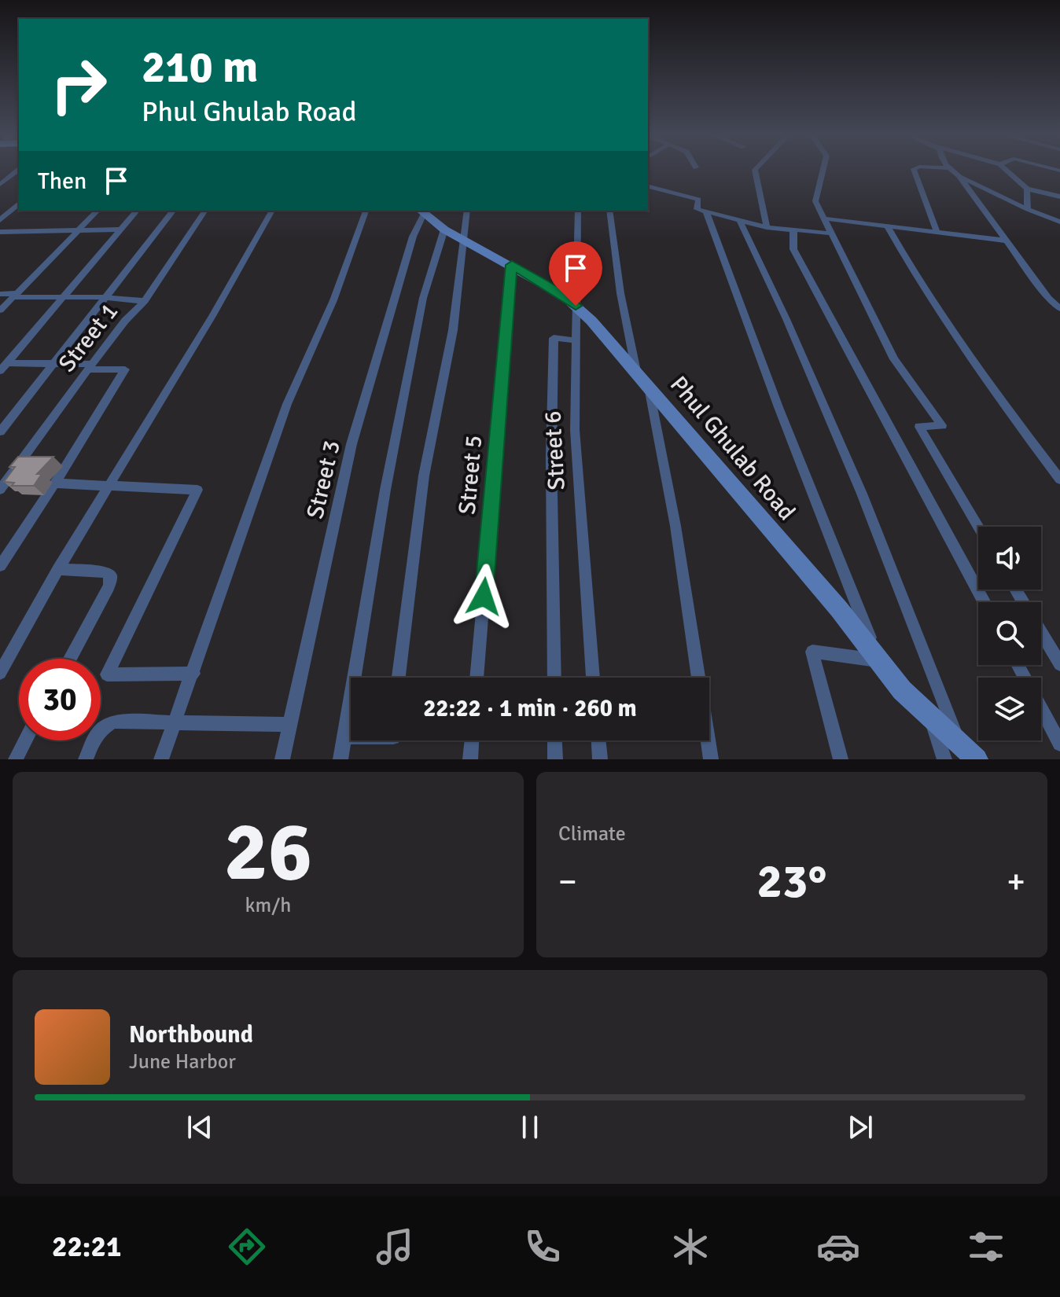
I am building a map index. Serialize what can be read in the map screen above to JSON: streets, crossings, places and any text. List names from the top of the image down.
{
  "streets": {
    "street": [
      "Street 1",
      "Phul Ghulab Road",
      "Street 6",
      "Street 5",
      "Street 3"
    ]
  },
  "crossings": [
    ["Phul Ghulab Road", "Street 6"],
    ["Phul Ghulab Road", "Street 5"],
    ["Phul Ghulab Road", "Street 3"]
  ],
  "page": {
    "turn": ["210 m", "Phul Ghulab Road"],
    "then": "Then",
    "limit": "30",
    "trip": "22:22 · 1 min · 260 m",
    "tile": [
      ["26", "km/h"],
      "Climate"
    ],
    "heat": ["−", "23°", "+"],
    "song": ["Northbound", "June Harbor"],
    "tabs": "22:21"
  }
}
